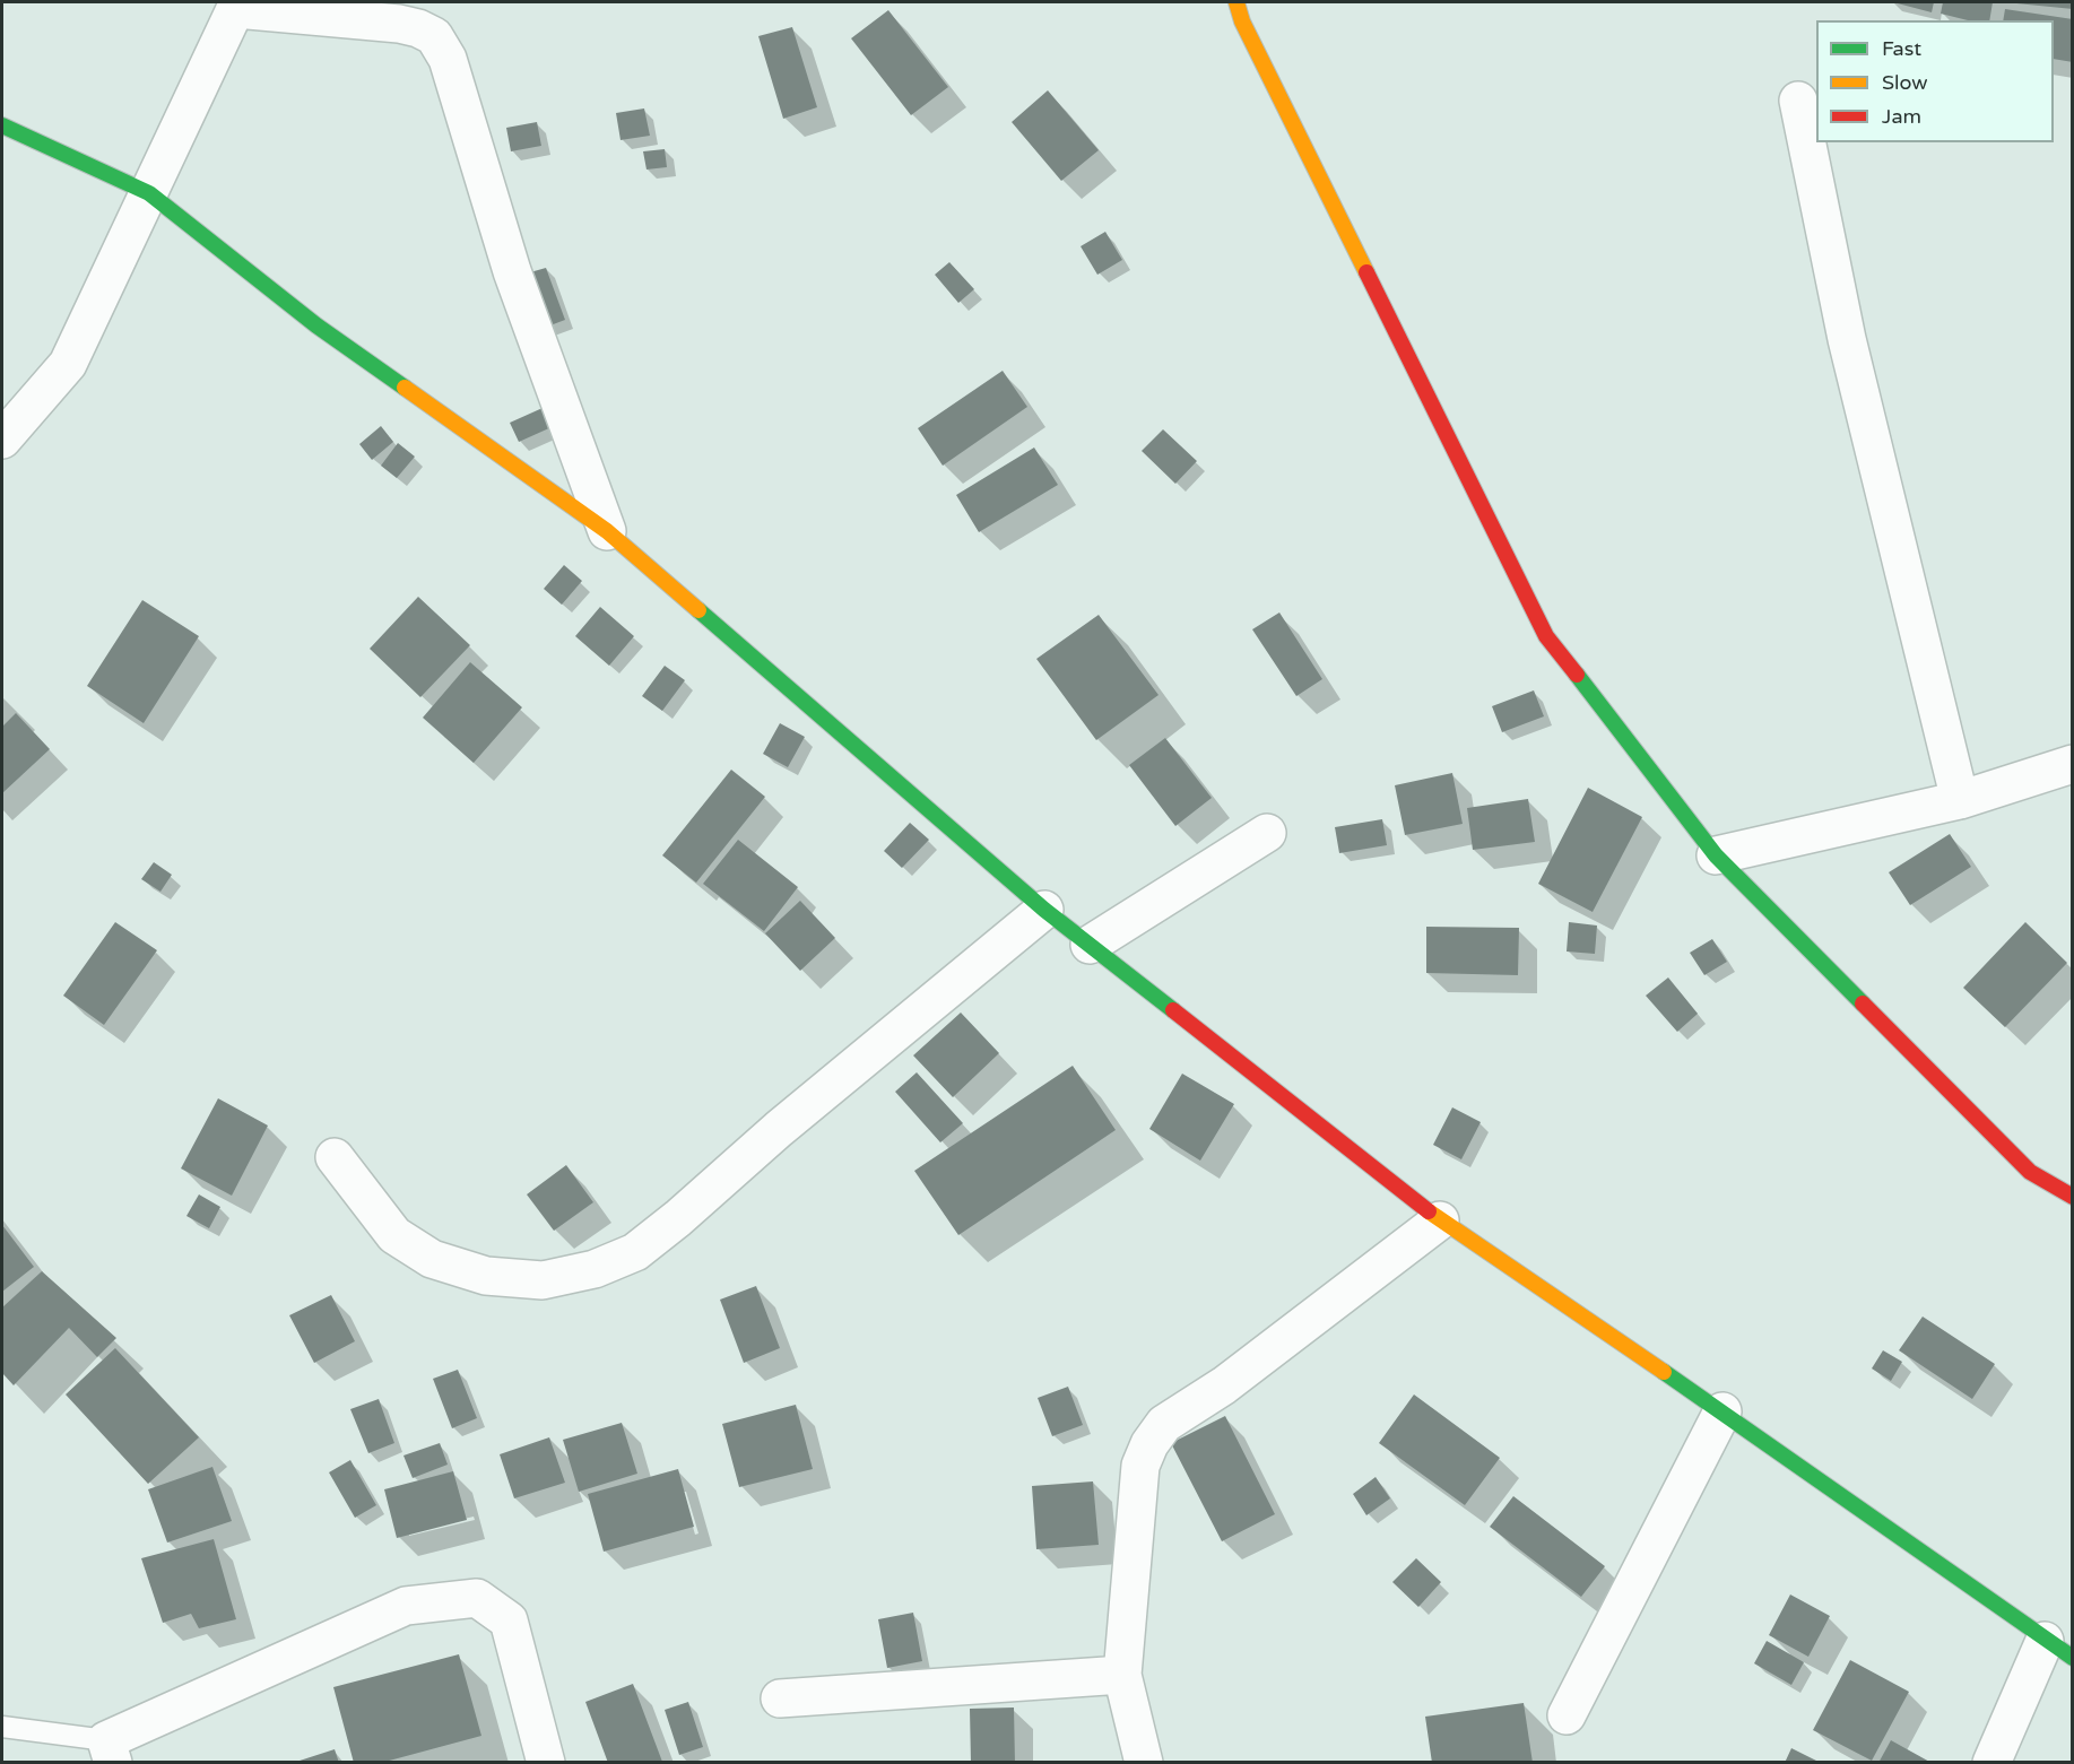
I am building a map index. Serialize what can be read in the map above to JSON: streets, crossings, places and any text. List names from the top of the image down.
{
  "legend": ["Fast", "Slow", "Jam"]
}
